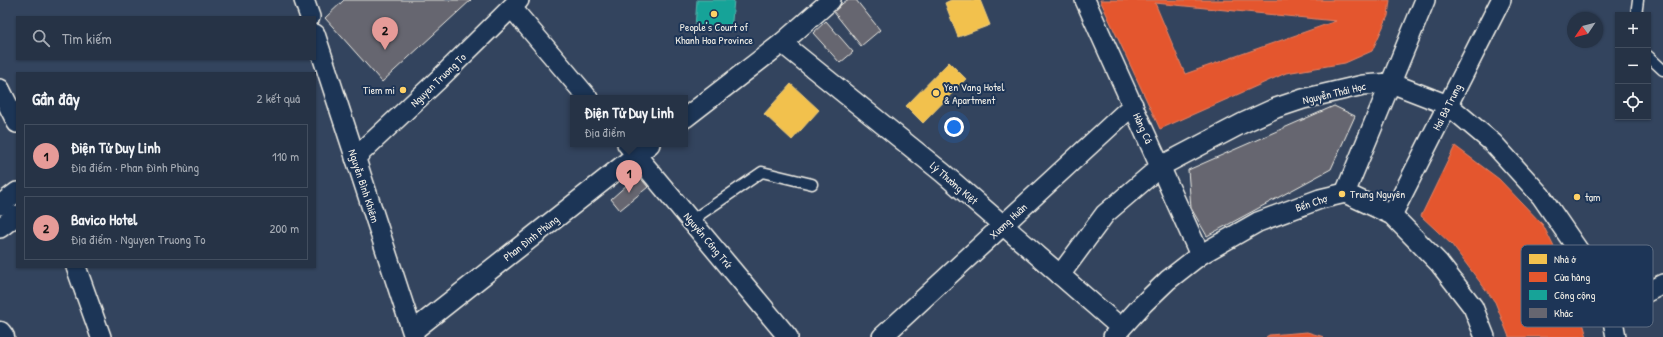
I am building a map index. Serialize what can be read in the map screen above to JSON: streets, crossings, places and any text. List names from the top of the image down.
{
  "streets": {
    "street": [
      "Nguyen Truong To",
      "Nguyễn Thái Học",
      "Hai Bà Trưng",
      "Hàng Cá",
      "Lý Thường Kiệt",
      "Nguyễn Bình Khiêm",
      "Bến Chợ",
      "Xương Huân",
      "Phan Đình Phùng",
      "Nguyễn Công Trứ"
    ]
  },
  "crossings": [
    ["Nguyen Truong To", "Nguyễn Bình Khiêm"],
    ["Nguyễn Thái Học", "Hai Bà Trưng"],
    ["Nguyễn Thái Học", "Hàng Cá"],
    ["Nguyễn Thái Học", "Lý Thường Kiệt"],
    ["Hàng Cá", "Bến Chợ"],
    ["Hàng Cá", "Xương Huân"],
    ["Lý Thường Kiệt", "Bến Chợ"],
    ["Lý Thường Kiệt", "Xương Huân"],
    ["Nguyễn Bình Khiêm", "Phan Đình Phùng"],
    ["Phan Đình Phùng", "Nguyễn Công Trứ"]
  ],
  "places": [
    "People's Court of Khanh Hoa Province",
    "Tiem mi",
    "Yen Vang Hotel & Apartment",
    "Trung Nguyên",
    "tạm"
  ],
  "legend": [
    "Nhà ở",
    "Cửa hàng",
    "Công cộng",
    "Khác"
  ],
  "north": "bottom left",
  "page": {
    "map_buttons": ["+", "−"],
    "search": "Tìm kiếm",
    "pins": ["2", "1"],
    "heading": ["Gần đây", "2 kết quả"],
    "popup": ["Điện Tử Duy Linh", "Địa điểm"],
    "list": [
      {
        "mark": "1",
        "name": "Điện Tử Duy Linh",
        "note": "Địa điểm · Phan Đình Phùng",
        "value": "110 m"
      },
      {
        "mark": "2",
        "name": "Bavico Hotel",
        "note": "Địa điểm · Nguyen Truong To",
        "value": "200 m"
      }
    ]
  }
}
